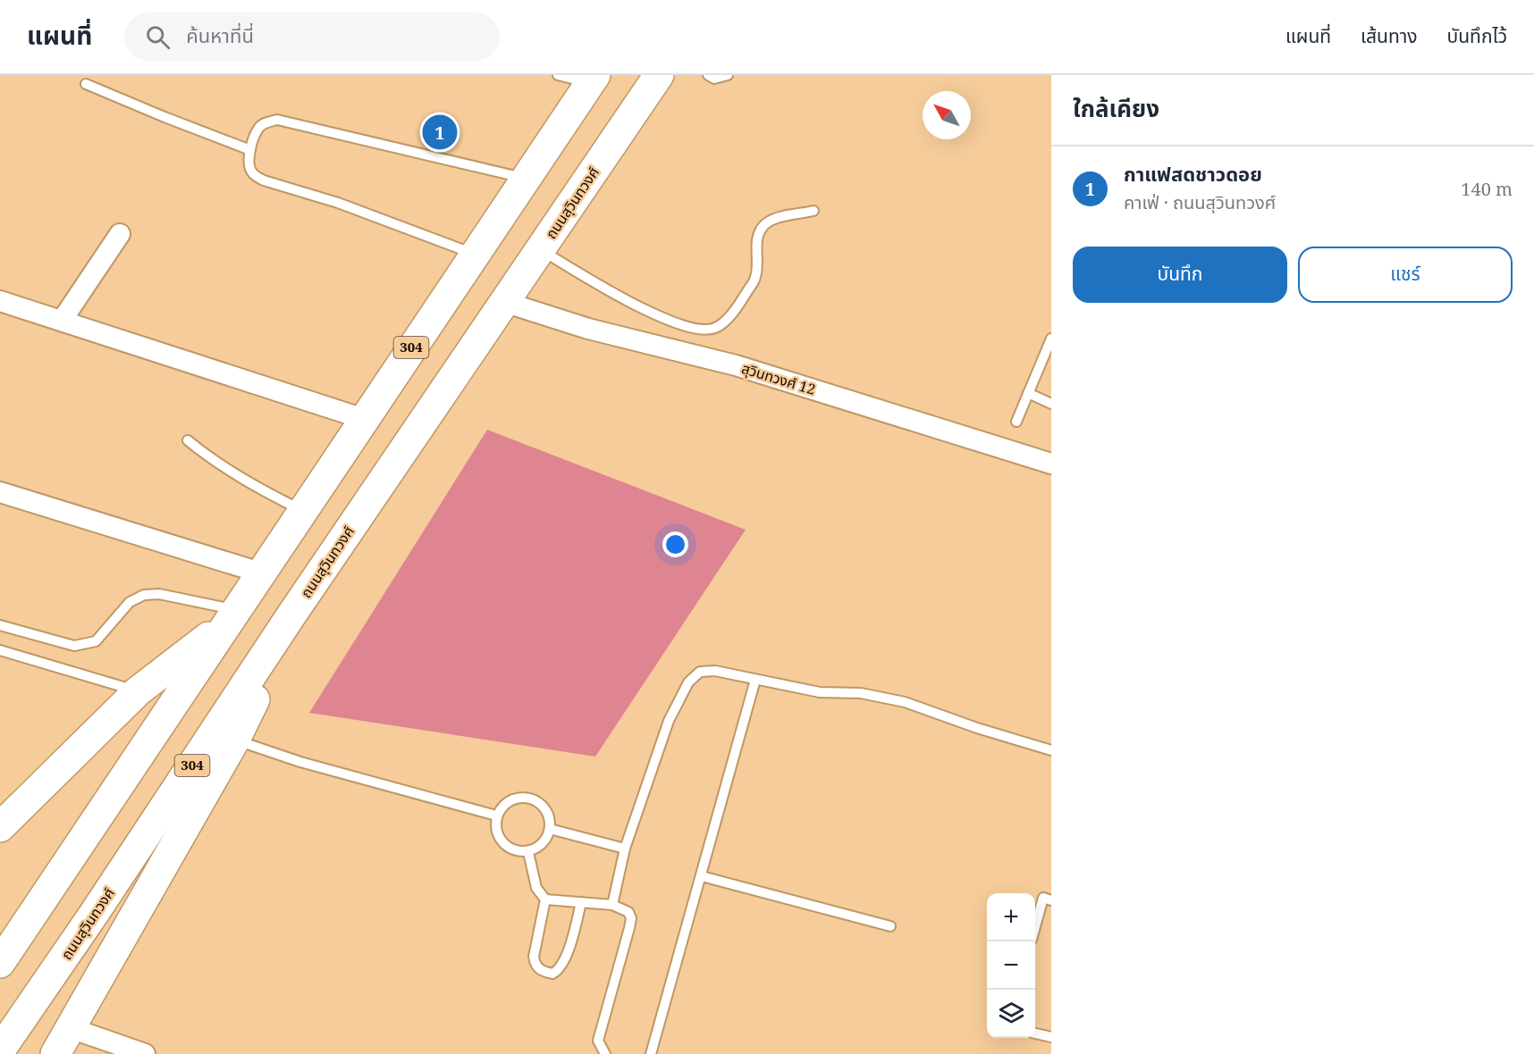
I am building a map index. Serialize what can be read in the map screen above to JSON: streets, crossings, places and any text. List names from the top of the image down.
{
  "streets": {
    "highway": ["ถนนสุวินทวงศ์", "304"],
    "street": ["สุวินทวงศ์ 12"]
  },
  "crossings": [
    ["ถนนสุวินทวงศ์", "สุวินทวงศ์ 12"]
  ],
  "north": "top left",
  "page": {
    "header": "แผนที่",
    "search": "ค้นหาที่นี่",
    "nav": ["แผนที่", "เส้นทาง", "บันทึกไว้"],
    "heading": "ใกล้เคียง",
    "pins": "1",
    "list": [
      {
        "mark": "1",
        "name": "กาแฟสดชาวดอย",
        "note": "คาเฟ่ · ถนนสุวินทวงศ์",
        "value": "140 m"
      }
    ],
    "buttons": ["บันทึก", "แชร์"],
    "map_buttons": ["+", "−"]
  }
}
